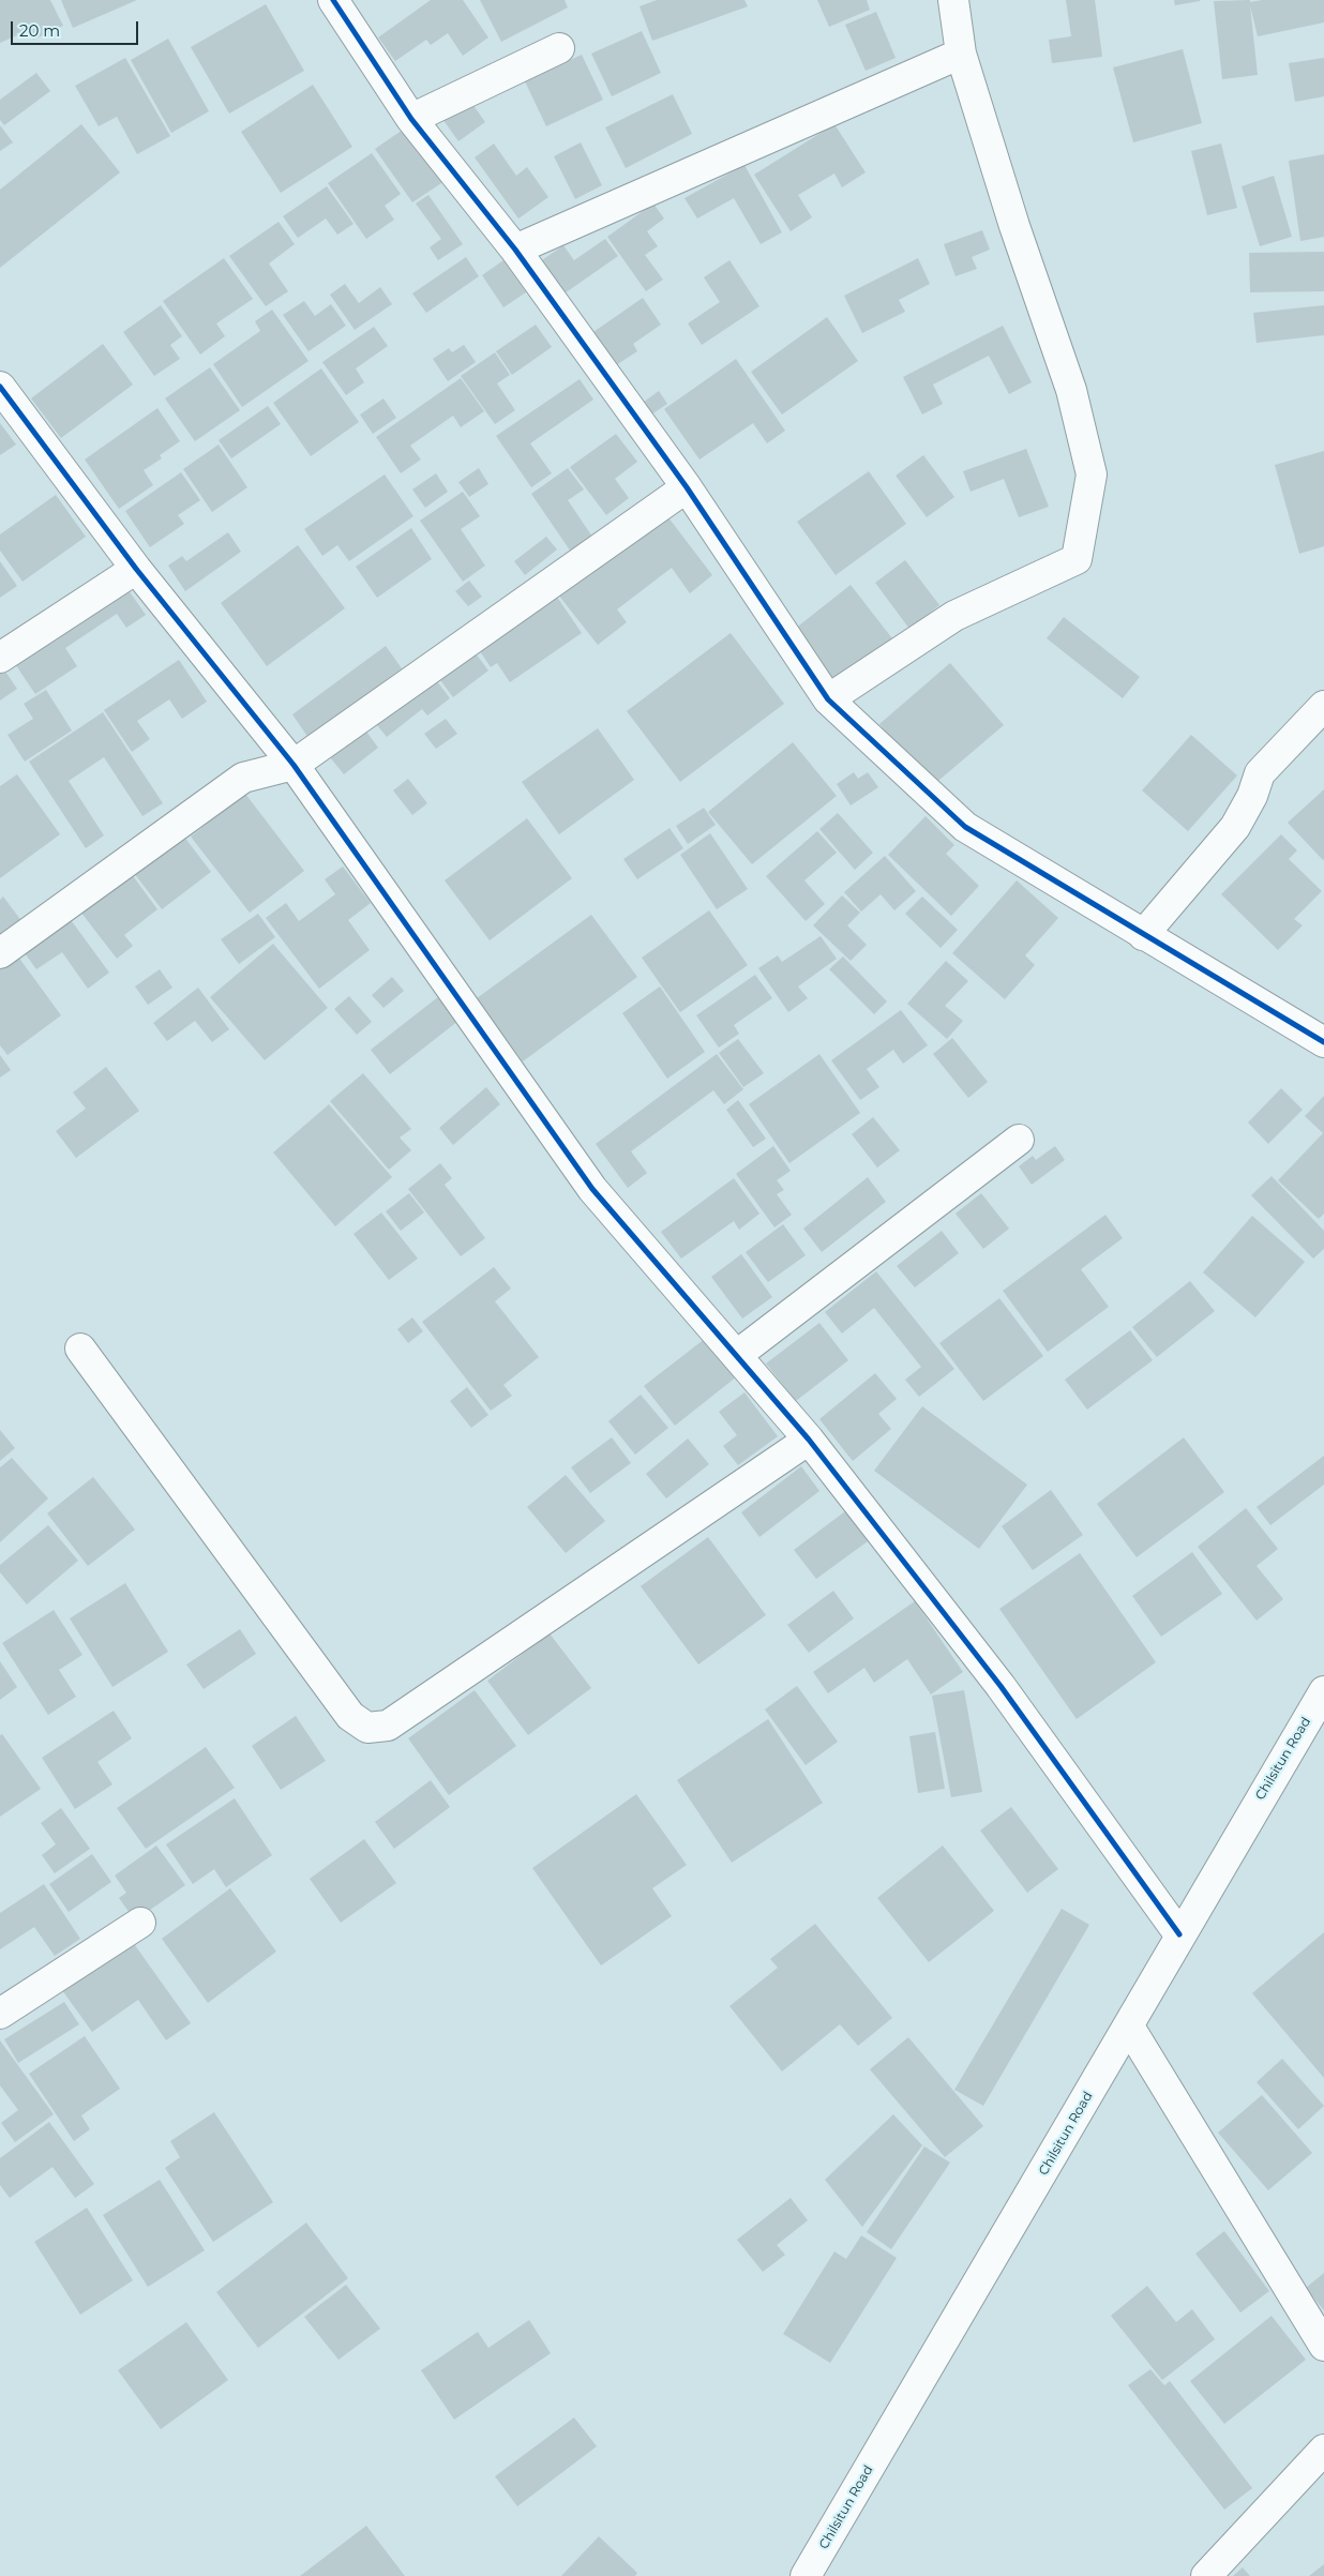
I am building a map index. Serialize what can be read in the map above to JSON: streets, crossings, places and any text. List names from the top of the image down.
{
  "streets": {
    "street": ["Chilsitun Road"]
  },
  "scale_bar": "20 m"
}
